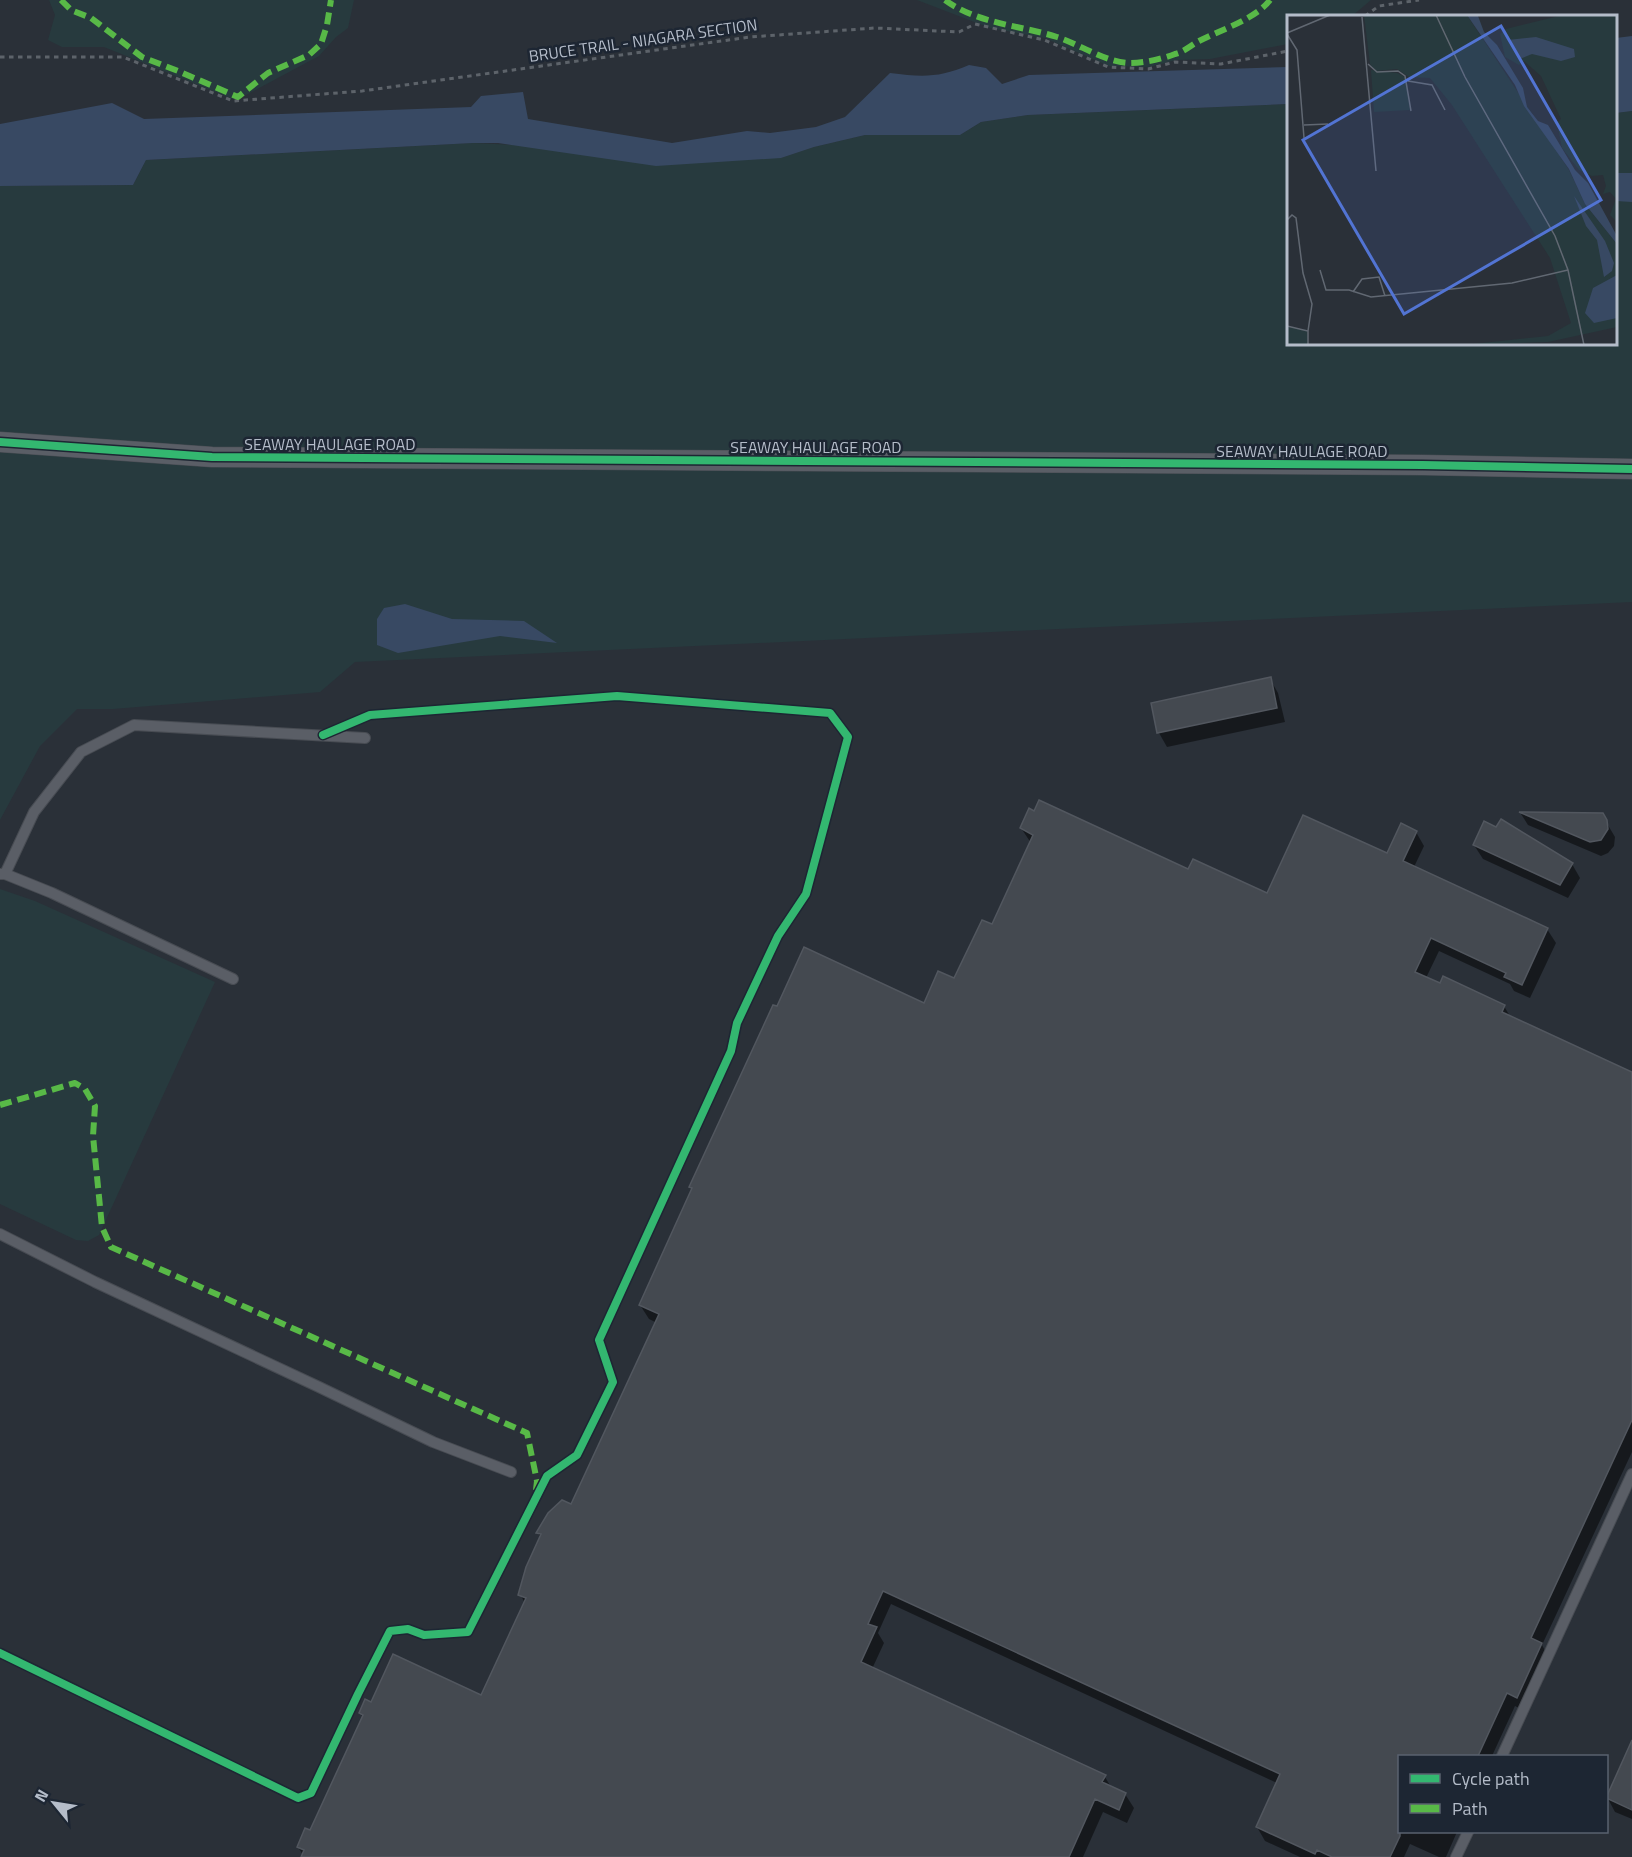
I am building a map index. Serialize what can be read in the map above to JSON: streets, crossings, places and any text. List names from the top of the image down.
{
  "streets": {
    "street": ["SEAWAY HAULAGE ROAD"],
    "path": ["BRUCE TRAIL - NIAGARA SECTION"]
  },
  "legend": ["Cycle path", "Path"],
  "north": "top left"
}
